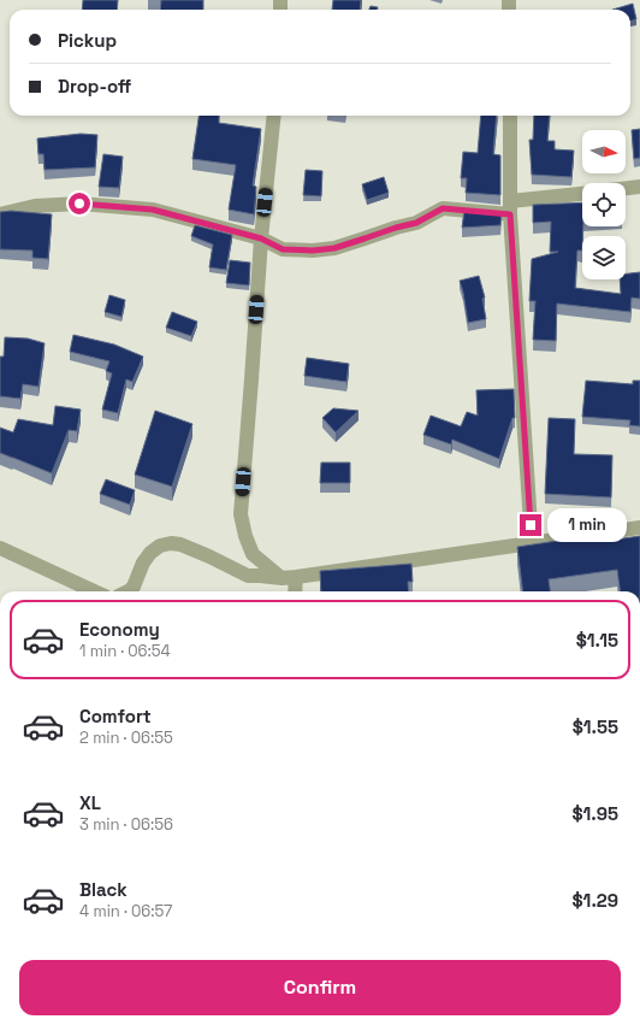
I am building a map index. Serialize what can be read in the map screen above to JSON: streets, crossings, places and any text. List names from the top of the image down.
{
  "north": "right",
  "page": {
    "banner": ["Pickup", "Drop-off"],
    "bubble": "1 min",
    "list": [
      {
        "name": "Economy",
        "note": "1 min · 06:54",
        "value": "$1.15"
      },
      {
        "name": "Comfort",
        "note": "2 min · 06:55",
        "value": "$1.55"
      },
      {
        "name": "XL",
        "note": "3 min · 06:56",
        "value": "$1.95"
      },
      {
        "name": "Black",
        "note": "4 min · 06:57",
        "value": "$1.29"
      }
    ],
    "buttons": "Confirm"
  }
}
